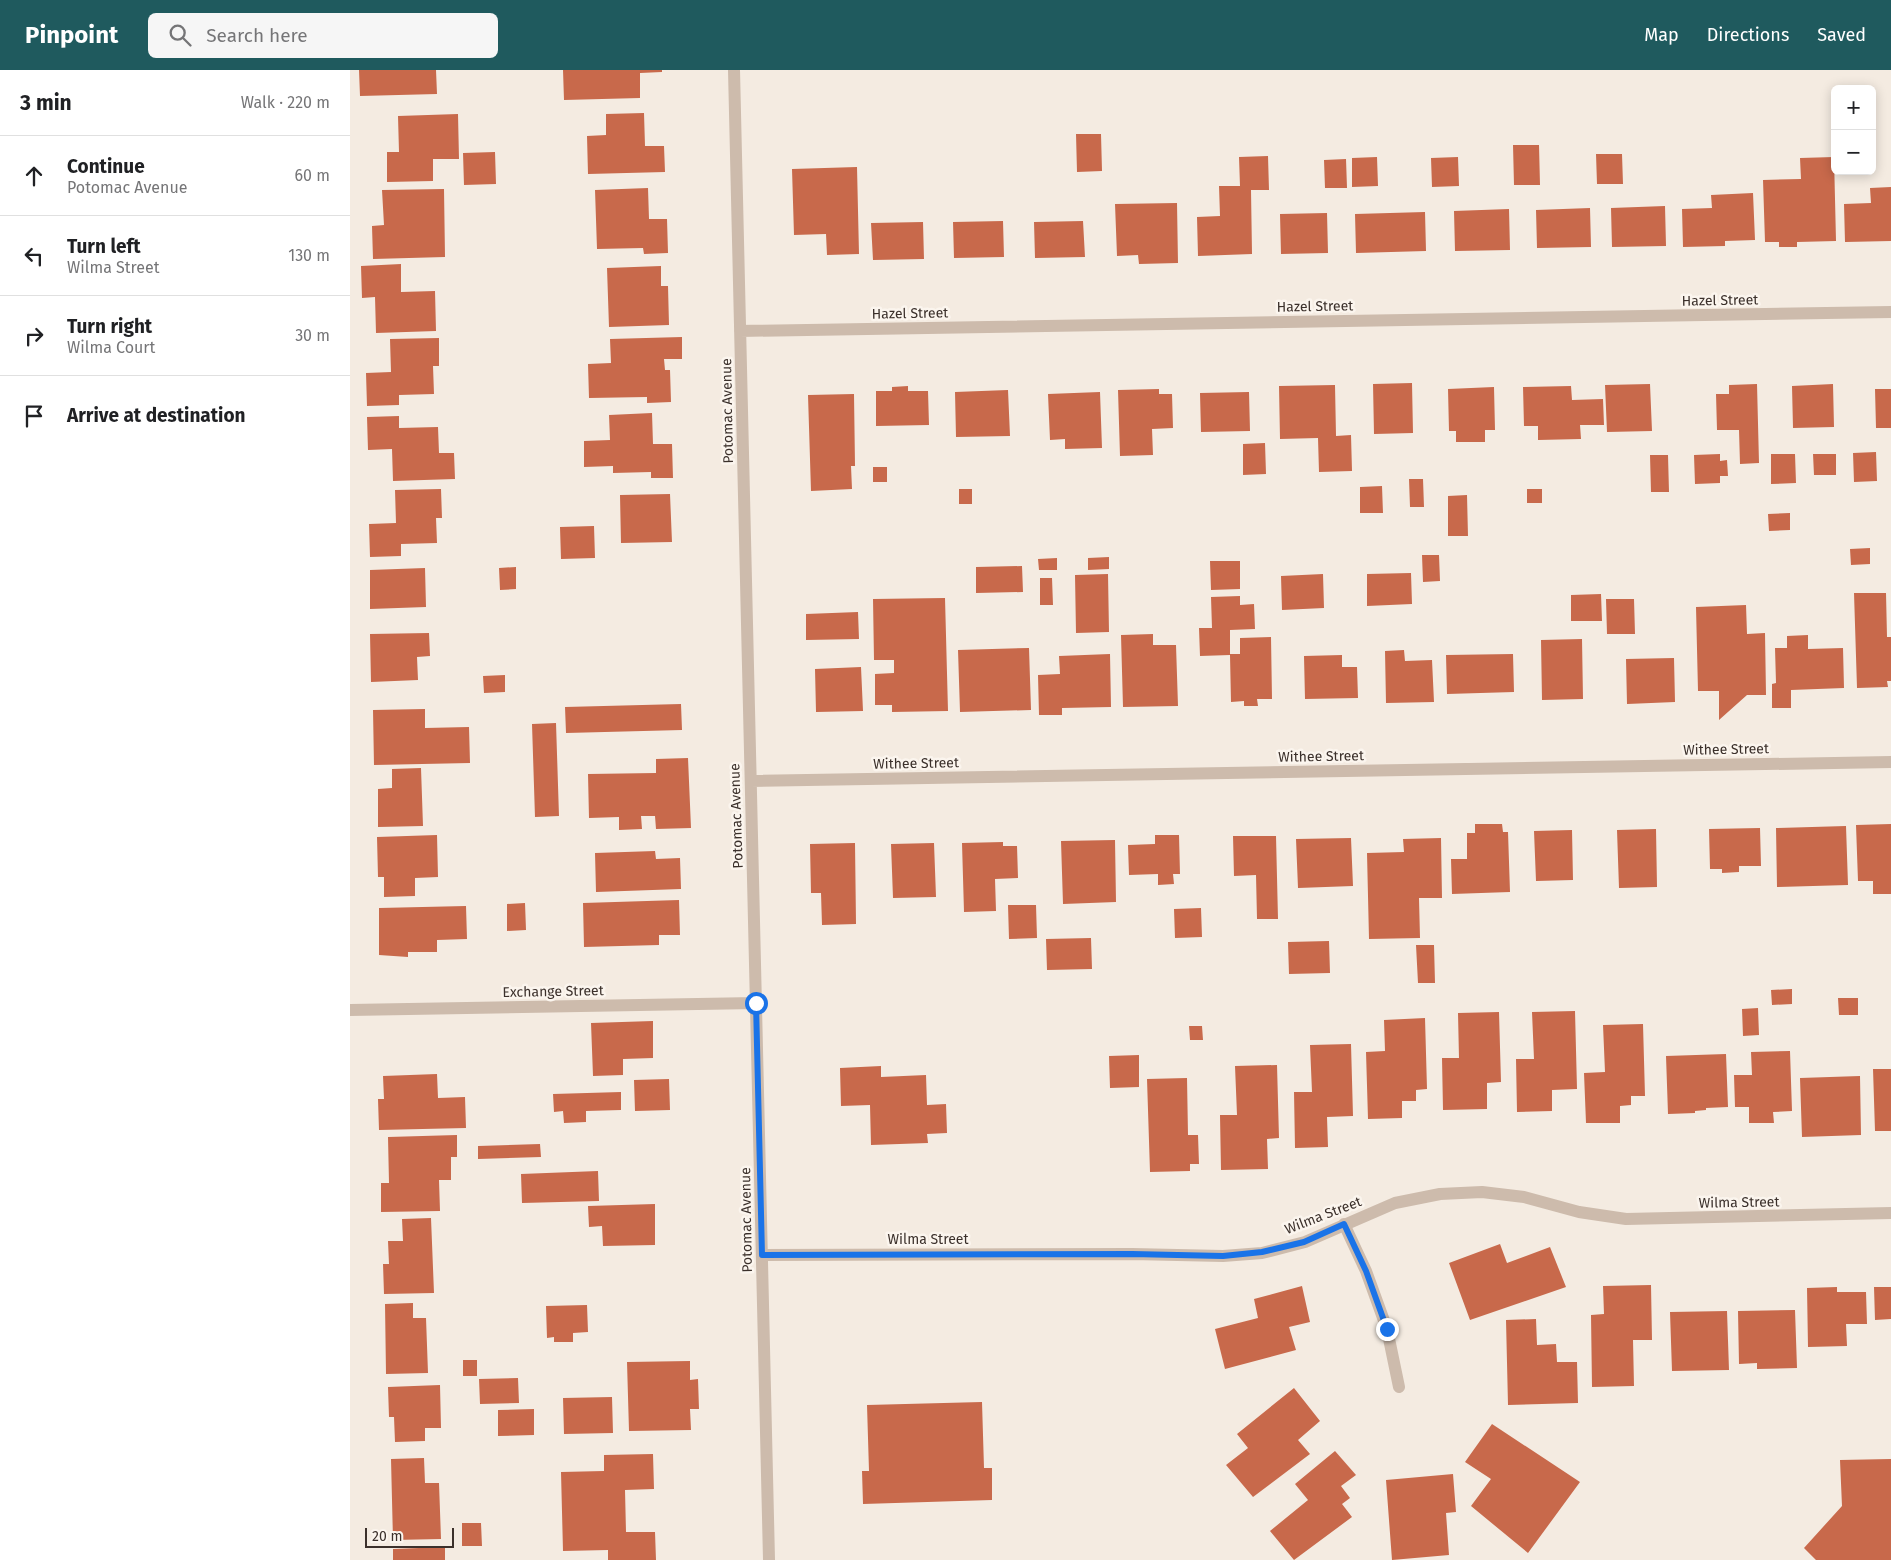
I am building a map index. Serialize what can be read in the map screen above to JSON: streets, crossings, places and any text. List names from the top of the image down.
{
  "streets": {
    "street": [
      "Hazel Street",
      "Potomac Avenue",
      "Withee Street",
      "Exchange Street",
      "Wilma Street"
    ]
  },
  "crossings": [
    ["Hazel Street", "Potomac Avenue"],
    ["Potomac Avenue", "Withee Street"],
    ["Potomac Avenue", "Exchange Street"],
    ["Potomac Avenue", "Wilma Street"]
  ],
  "scale_bar": "20 m",
  "page": {
    "header": "Pinpoint",
    "search": "Search here",
    "nav": ["Map", "Directions", "Saved"],
    "heading": ["3 min", "Walk · 220 m"],
    "map_buttons": ["+", "−"],
    "list": [
      ["Continue", "Potomac Avenue", "60 m"],
      ["Turn left", "Wilma Street", "130 m"],
      ["Turn right", "Wilma Court", "30 m"],
      "Arrive at destination"
    ],
    "scale": "20 m"
  }
}
